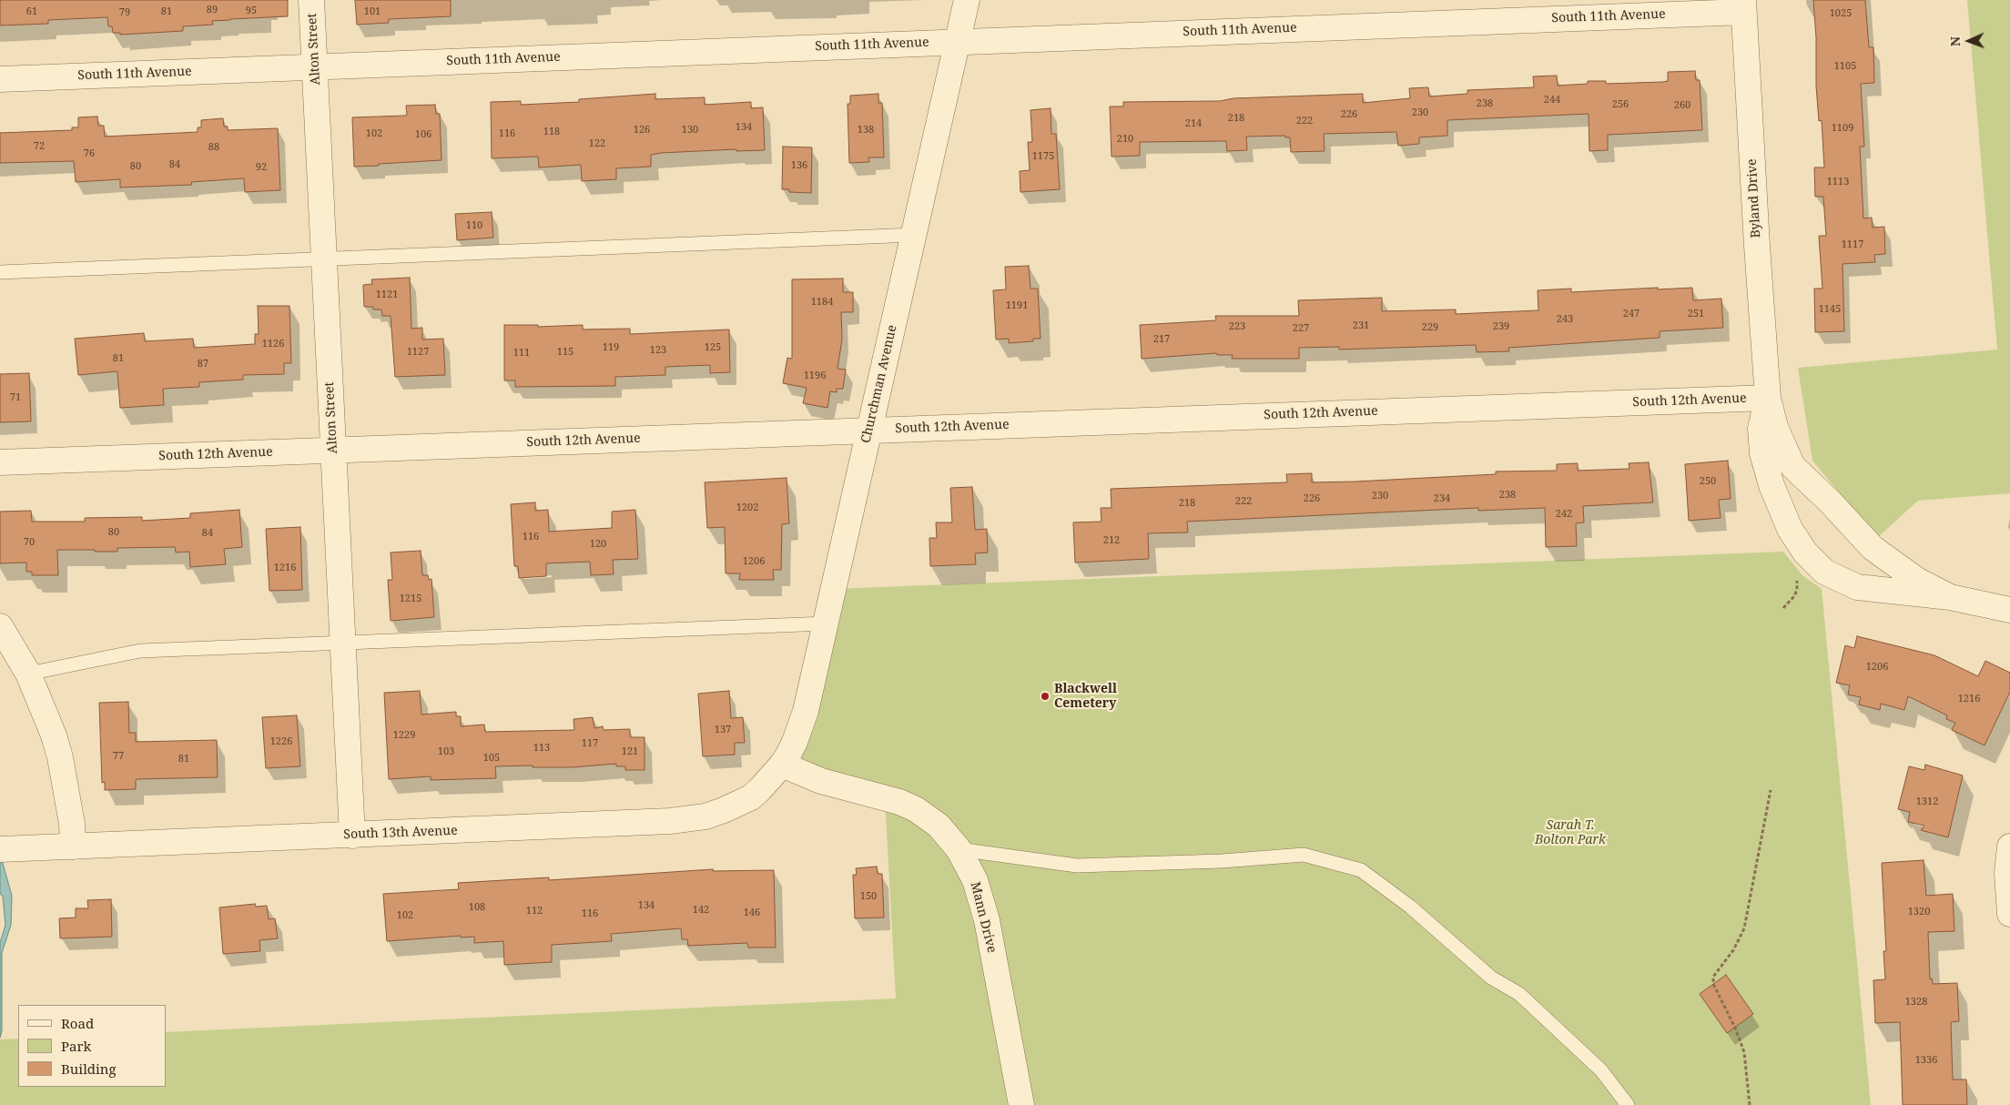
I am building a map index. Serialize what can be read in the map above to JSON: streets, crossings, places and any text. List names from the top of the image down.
{
  "streets": {
    "street": [
      "South 11th Avenue",
      "Alton Street",
      "Byland Drive",
      "Churchman Avenue",
      "South 12th Avenue",
      "South 13th Avenue",
      "Mann Drive"
    ]
  },
  "crossings": [
    ["South 11th Avenue", "Alton Street"],
    ["South 11th Avenue", "Byland Drive"],
    ["South 11th Avenue", "Churchman Avenue"],
    ["Alton Street", "South 12th Avenue"],
    ["Alton Street", "South 13th Avenue"],
    ["Byland Drive", "South 12th Avenue"],
    ["Churchman Avenue", "South 12th Avenue"],
    ["Churchman Avenue", "South 13th Avenue"],
    ["Churchman Avenue", "Mann Drive"],
    ["South 13th Avenue", "Mann Drive"]
  ],
  "parks": ["Sarah T. Bolton Park"],
  "places": ["Blackwell Cemetery"],
  "house_numbers": [
    "89",
    "95",
    "61",
    "81",
    "101",
    "79",
    "1025",
    "1105",
    "244",
    "238",
    "256",
    "260",
    "230",
    "226",
    "218",
    "222",
    "214",
    "134",
    "1109",
    "126",
    "130",
    "138",
    "118",
    "102",
    "116",
    "106",
    "210",
    "122",
    "72",
    "88",
    "76",
    "1175",
    "84",
    "136",
    "80",
    "92",
    "1113",
    "110",
    "1117",
    "1121",
    "1184",
    "1191",
    "1145",
    "247",
    "251",
    "243",
    "231",
    "223",
    "239",
    "229",
    "227",
    "217",
    "1126",
    "119",
    "125",
    "123",
    "1127",
    "115",
    "111",
    "81",
    "87",
    "1196",
    "71",
    "250",
    "238",
    "230",
    "226",
    "234",
    "222",
    "218",
    "1202",
    "242",
    "80",
    "84",
    "116",
    "212",
    "70",
    "120",
    "1206",
    "1216",
    "1215",
    "1206",
    "1216",
    "137",
    "1229",
    "1226",
    "117",
    "113",
    "103",
    "121",
    "77",
    "105",
    "81",
    "1312",
    "150",
    "134",
    "108",
    "142",
    "112",
    "1320",
    "146",
    "116",
    "102",
    "1328",
    "1336"
  ],
  "legend": ["Road", "Park", "Building"],
  "north": "left"
}
